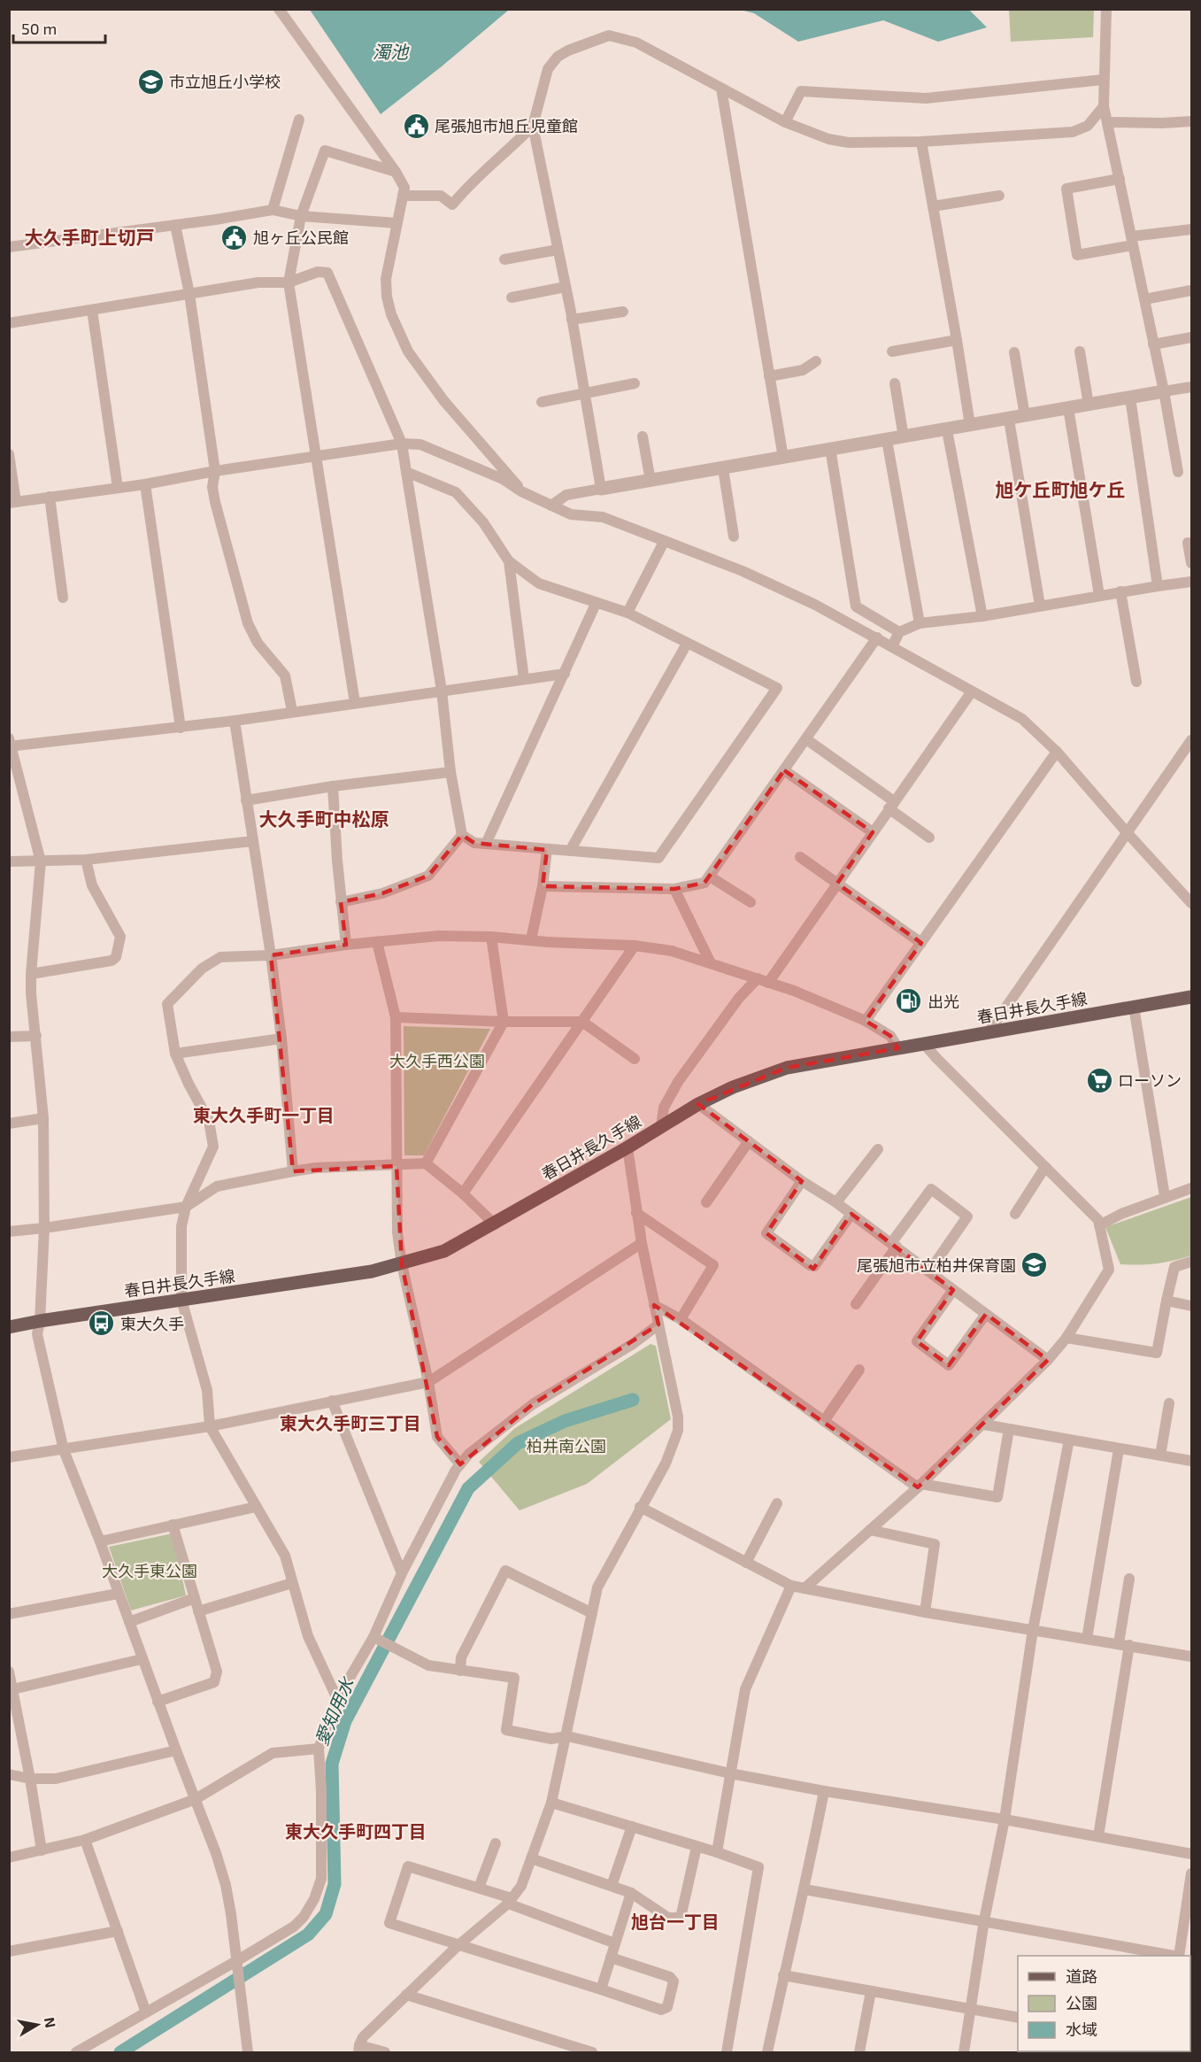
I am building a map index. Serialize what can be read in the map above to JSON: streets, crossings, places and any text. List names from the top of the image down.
{
  "streets": {
    "main road": ["春日井長久手線"]
  },
  "districts": [
    "大久手町上切戸",
    "旭ケ丘町旭ケ丘",
    "大久手町中松原",
    "東大久手町一丁目",
    "東大久手町三丁目",
    "東大久手町四丁目",
    "旭台一丁目"
  ],
  "water": ["濁池", "愛知用水"],
  "parks": ["大久手西公園", "柏井南公園", "大久手東公園"],
  "places": {
    "school or university": ["市立旭丘小学校", "尾張旭市立柏井保育園"],
    "public building": ["尾張旭市旭丘児童館", "旭ヶ丘公民館"],
    "fuel station": ["出光"],
    "supermarket": ["ローソン"],
    "bus stop": ["東大久手"]
  },
  "legend": ["道路", "公園", "水域"],
  "scale_bar": "50 m",
  "north": "right"
}
